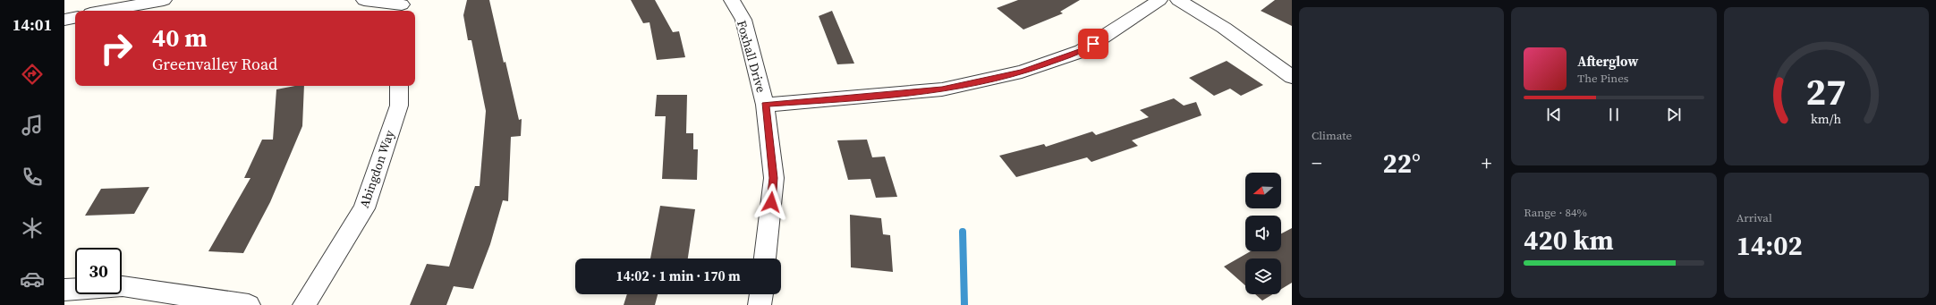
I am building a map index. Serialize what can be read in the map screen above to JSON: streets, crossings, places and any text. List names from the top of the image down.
{
  "streets": {
    "street": ["Foxhall Drive", "Abingdon Way"]
  },
  "north": "left",
  "page": {
    "tabs": "14:01",
    "tile": [
      "Climate",
      ["Range · 84%", "420 km"],
      ["Arrival", "14:02"]
    ],
    "turn": ["40 m", "Greenvalley Road"],
    "song": ["Afterglow", "The Pines"],
    "heat": ["−", "22°", "+"],
    "limit": "30",
    "trip": "14:02 · 1 min · 170 m",
    "gauge": ["27", "km/h"]
  }
}
